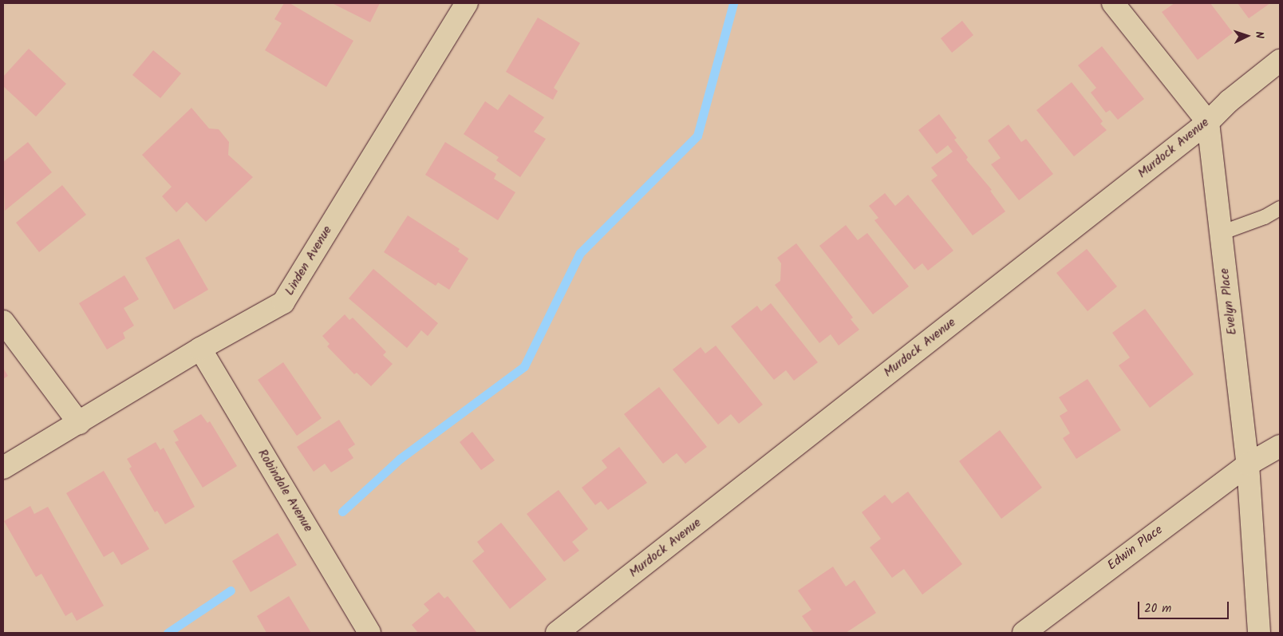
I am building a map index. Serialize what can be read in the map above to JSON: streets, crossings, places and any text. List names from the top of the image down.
{
  "streets": {
    "street": [
      "Murdock Avenue",
      "Linden Avenue",
      "Evelyn Place",
      "Robindale Avenue",
      "Edwin Place"
    ]
  },
  "crossings": [
    ["Murdock Avenue", "Evelyn Place"],
    ["Linden Avenue", "Robindale Avenue"],
    ["Evelyn Place", "Edwin Place"]
  ],
  "scale_bar": "20 m",
  "north": "right"
}
